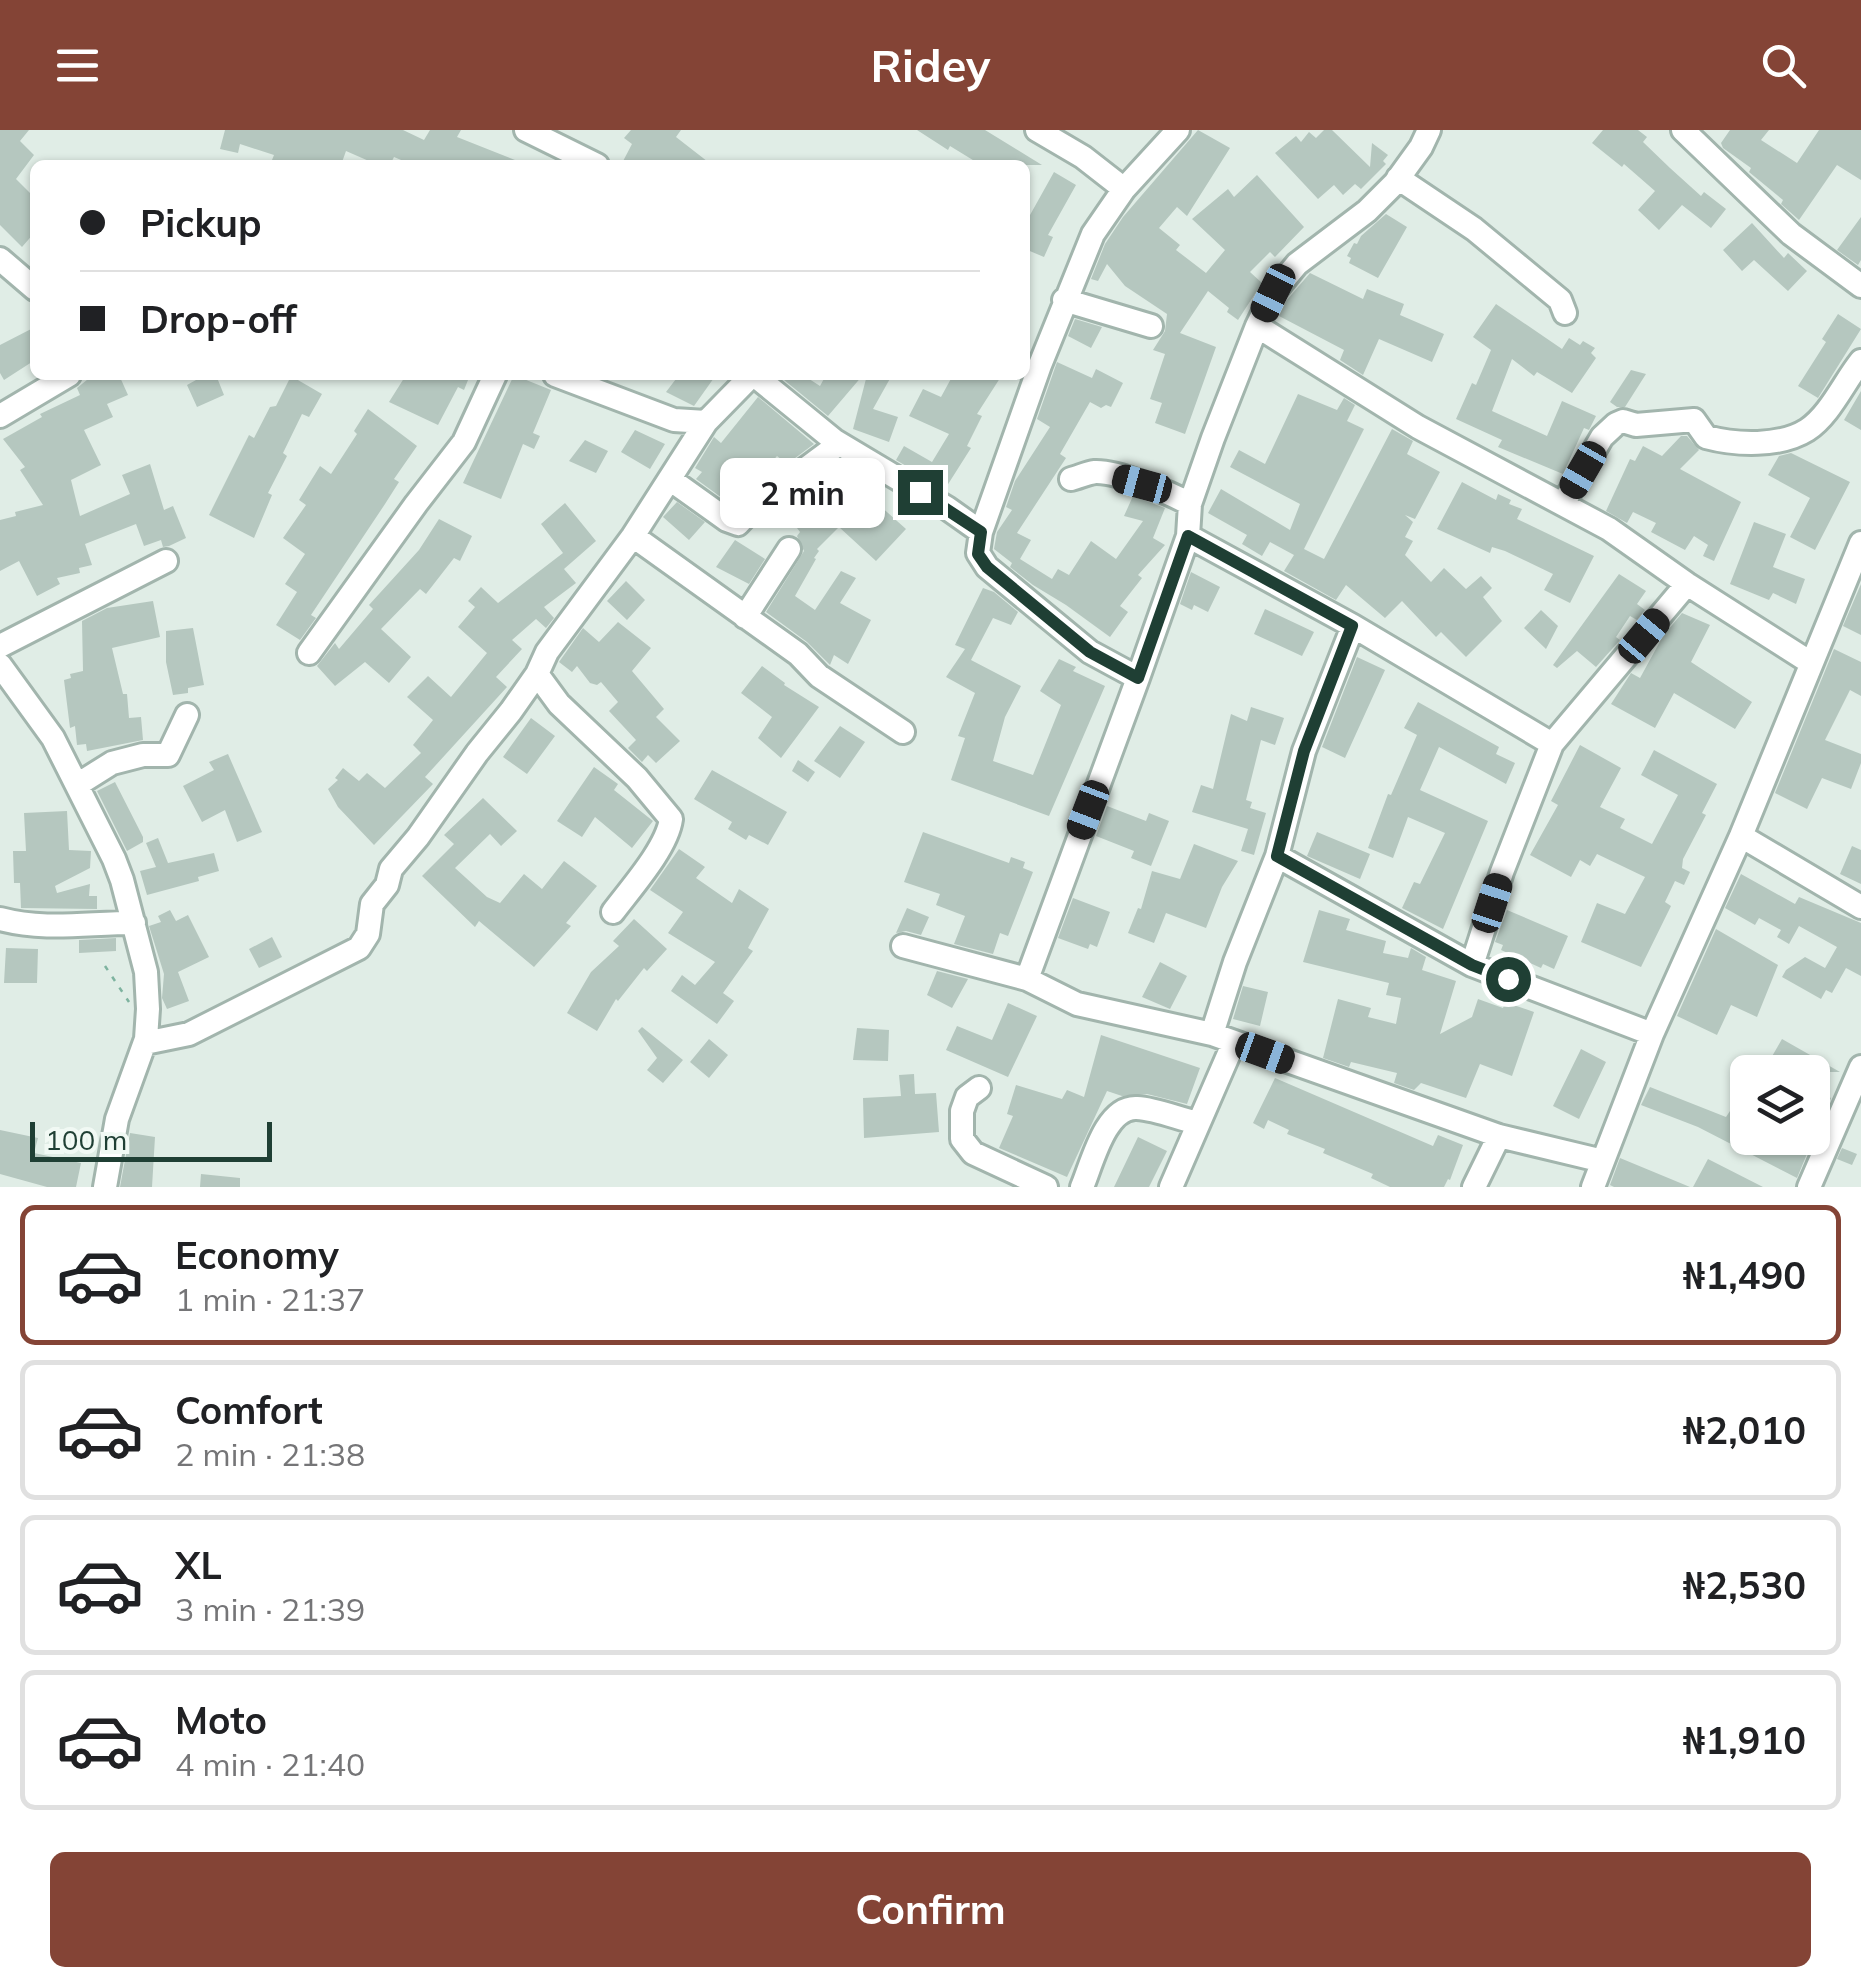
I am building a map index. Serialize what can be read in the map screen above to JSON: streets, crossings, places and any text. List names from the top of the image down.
{
  "scale_bar": "100 m",
  "page": {
    "header": "Ridey",
    "banner": ["Pickup", "Drop-off"],
    "bubble": "2 min",
    "scale": "100 m",
    "list": [
      {
        "name": "Economy",
        "note": "1 min · 21:37",
        "value": "₦1,490"
      },
      {
        "name": "Comfort",
        "note": "2 min · 21:38",
        "value": "₦2,010"
      },
      {
        "name": "XL",
        "note": "3 min · 21:39",
        "value": "₦2,530"
      },
      {
        "name": "Moto",
        "note": "4 min · 21:40",
        "value": "₦1,910"
      }
    ],
    "buttons": "Confirm"
  }
}
